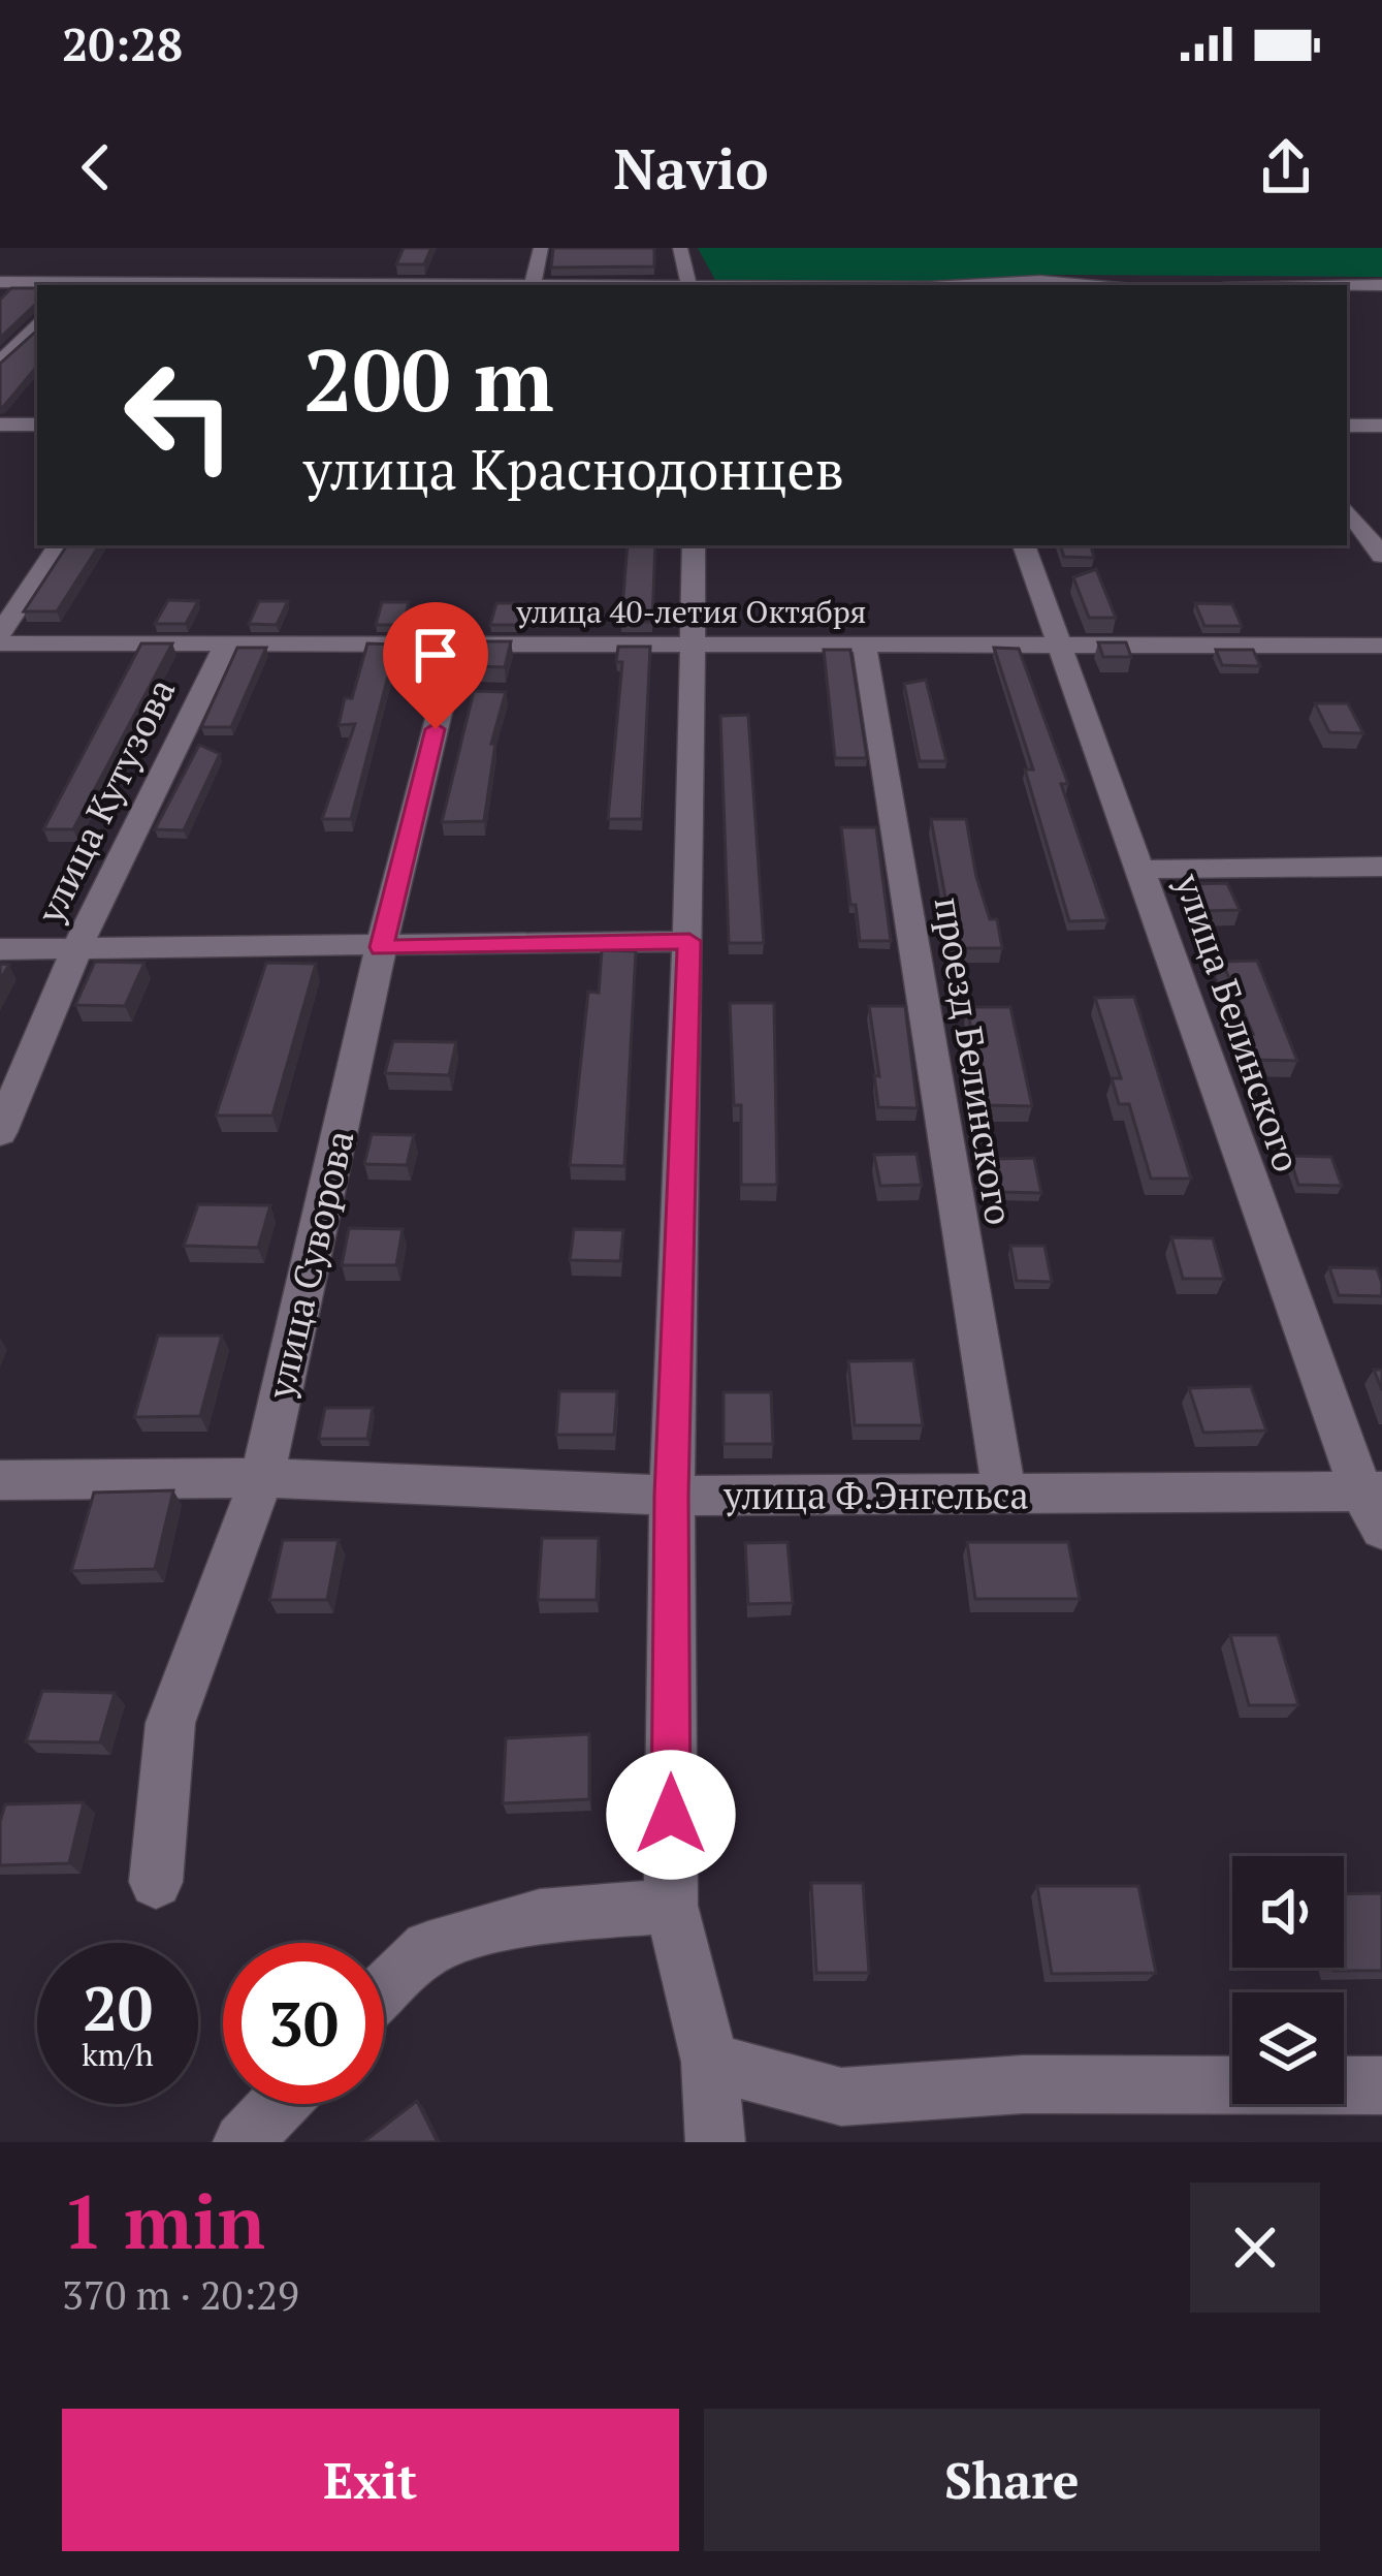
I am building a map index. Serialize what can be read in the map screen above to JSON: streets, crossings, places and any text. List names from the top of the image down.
{
  "streets": {
    "street": [
      "улица 40-летия Октября",
      "улица Кутузова",
      "улица Белинского",
      "проезд Белинского",
      "улица Суворова",
      "улица Ф.Энгельса"
    ]
  },
  "crossings": [
    ["улица 40-летия Октября", "улица Кутузова"],
    ["улица 40-летия Октября", "улица Белинского"],
    ["улица 40-летия Октября", "проезд Белинского"],
    ["улица 40-летия Октября", "улица Суворова"],
    ["улица Белинского", "улица Ф.Энгельса"],
    ["проезд Белинского", "улица Ф.Энгельса"],
    ["улица Суворова", "улица Ф.Энгельса"]
  ],
  "page": {
    "status": "20:28",
    "header": "Navio",
    "turn": ["200 m", "улица Краснодонцев"],
    "speed": "20 km/h",
    "limit": "30",
    "heading": ["1 min", "370 m · 20:29"],
    "buttons": ["Exit", "Share"]
  }
}
